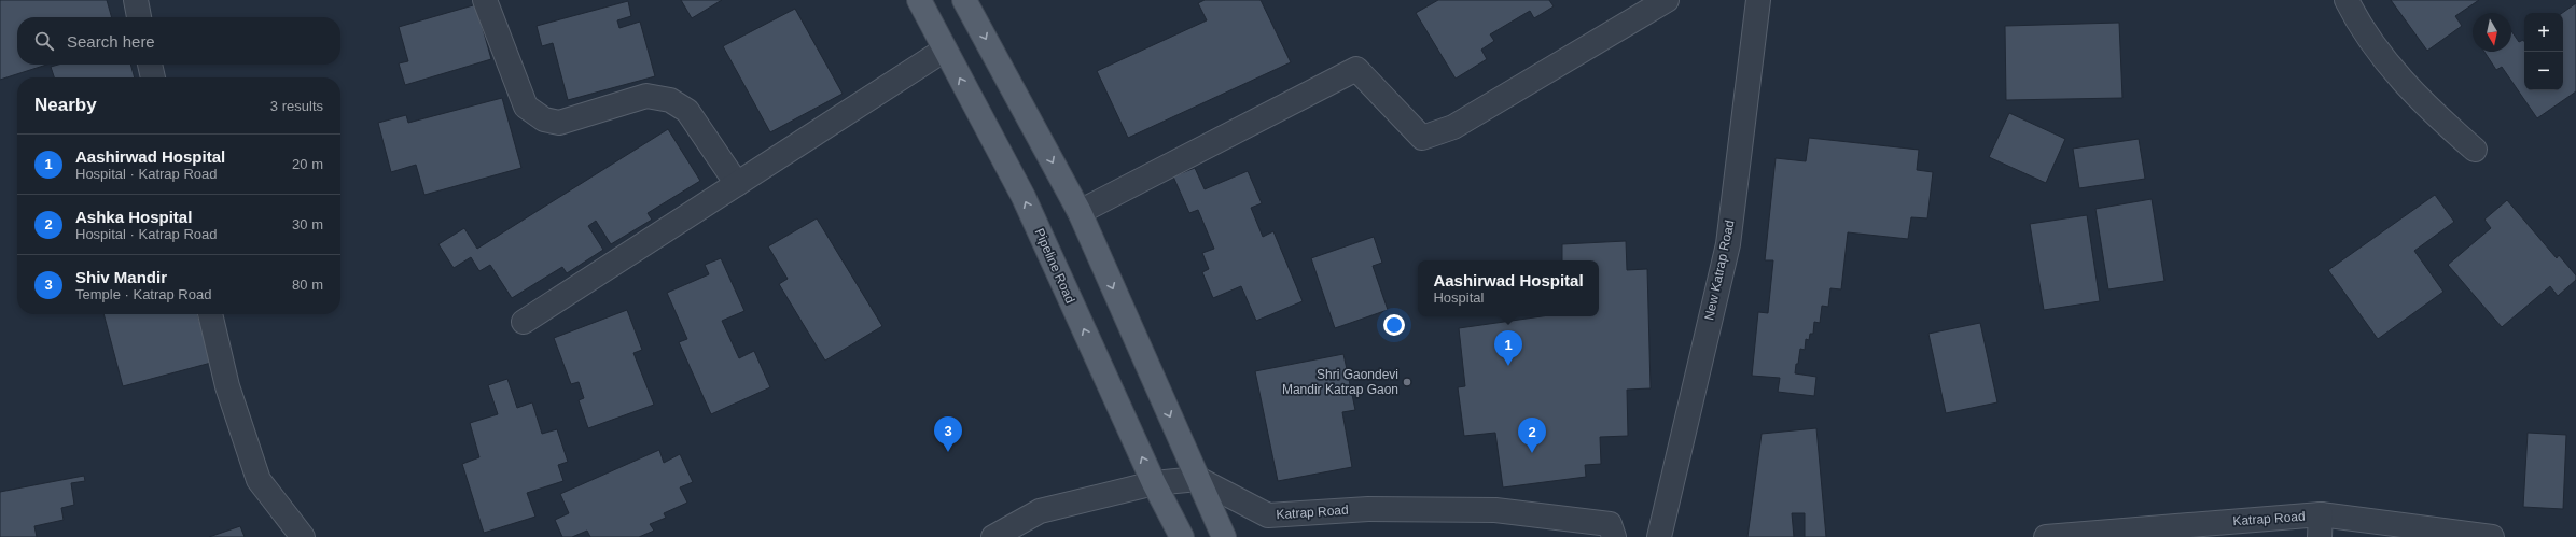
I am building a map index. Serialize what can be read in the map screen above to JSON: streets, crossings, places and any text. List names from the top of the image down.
{
  "streets": {
    "main road": ["Pipeline Road"],
    "street": ["New Katrap Road", "Katrap Road"]
  },
  "places": ["Shri Gaondevi Mandir Katrap Gaon"],
  "north": "bottom",
  "page": {
    "map_buttons": ["+", "−"],
    "search": "Search here",
    "heading": ["Nearby", "3 results"],
    "list": [
      {
        "mark": "1",
        "name": "Aashirwad Hospital",
        "note": "Hospital · Katrap Road",
        "value": "20 m"
      },
      {
        "mark": "2",
        "name": "Ashka Hospital",
        "note": "Hospital · Katrap Road",
        "value": "30 m"
      },
      {
        "mark": "3",
        "name": "Shiv Mandir",
        "note": "Temple · Katrap Road",
        "value": "80 m"
      }
    ],
    "popup": ["Aashirwad Hospital", "Hospital"],
    "pins": ["1", "3", "2"]
  }
}
